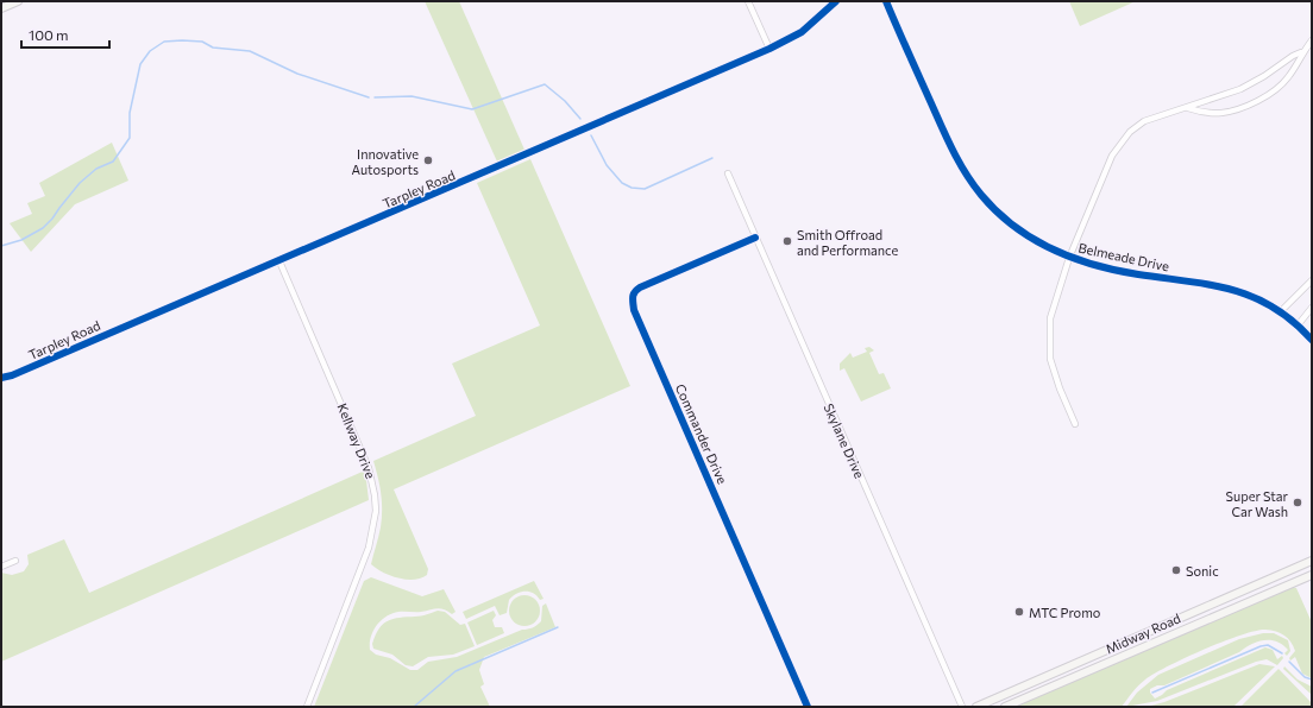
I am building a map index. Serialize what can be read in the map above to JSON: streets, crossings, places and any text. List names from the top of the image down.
{
  "streets": {
    "main road": ["Midway Road"],
    "street": [
      "Tarpley Road",
      "Belmeade Drive",
      "Commander Drive",
      "Kellway Drive",
      "Skylane Drive"
    ]
  },
  "crossings": [
    ["Tarpley Road", "Kellway Drive"],
    ["Commander Drive", "Skylane Drive"]
  ],
  "places": [
    "Innovative Autosports",
    "Smith Offroad and Performance",
    "Super Star Car Wash",
    "Sonic",
    "MTC Promo"
  ],
  "scale_bar": "100 m"
}
